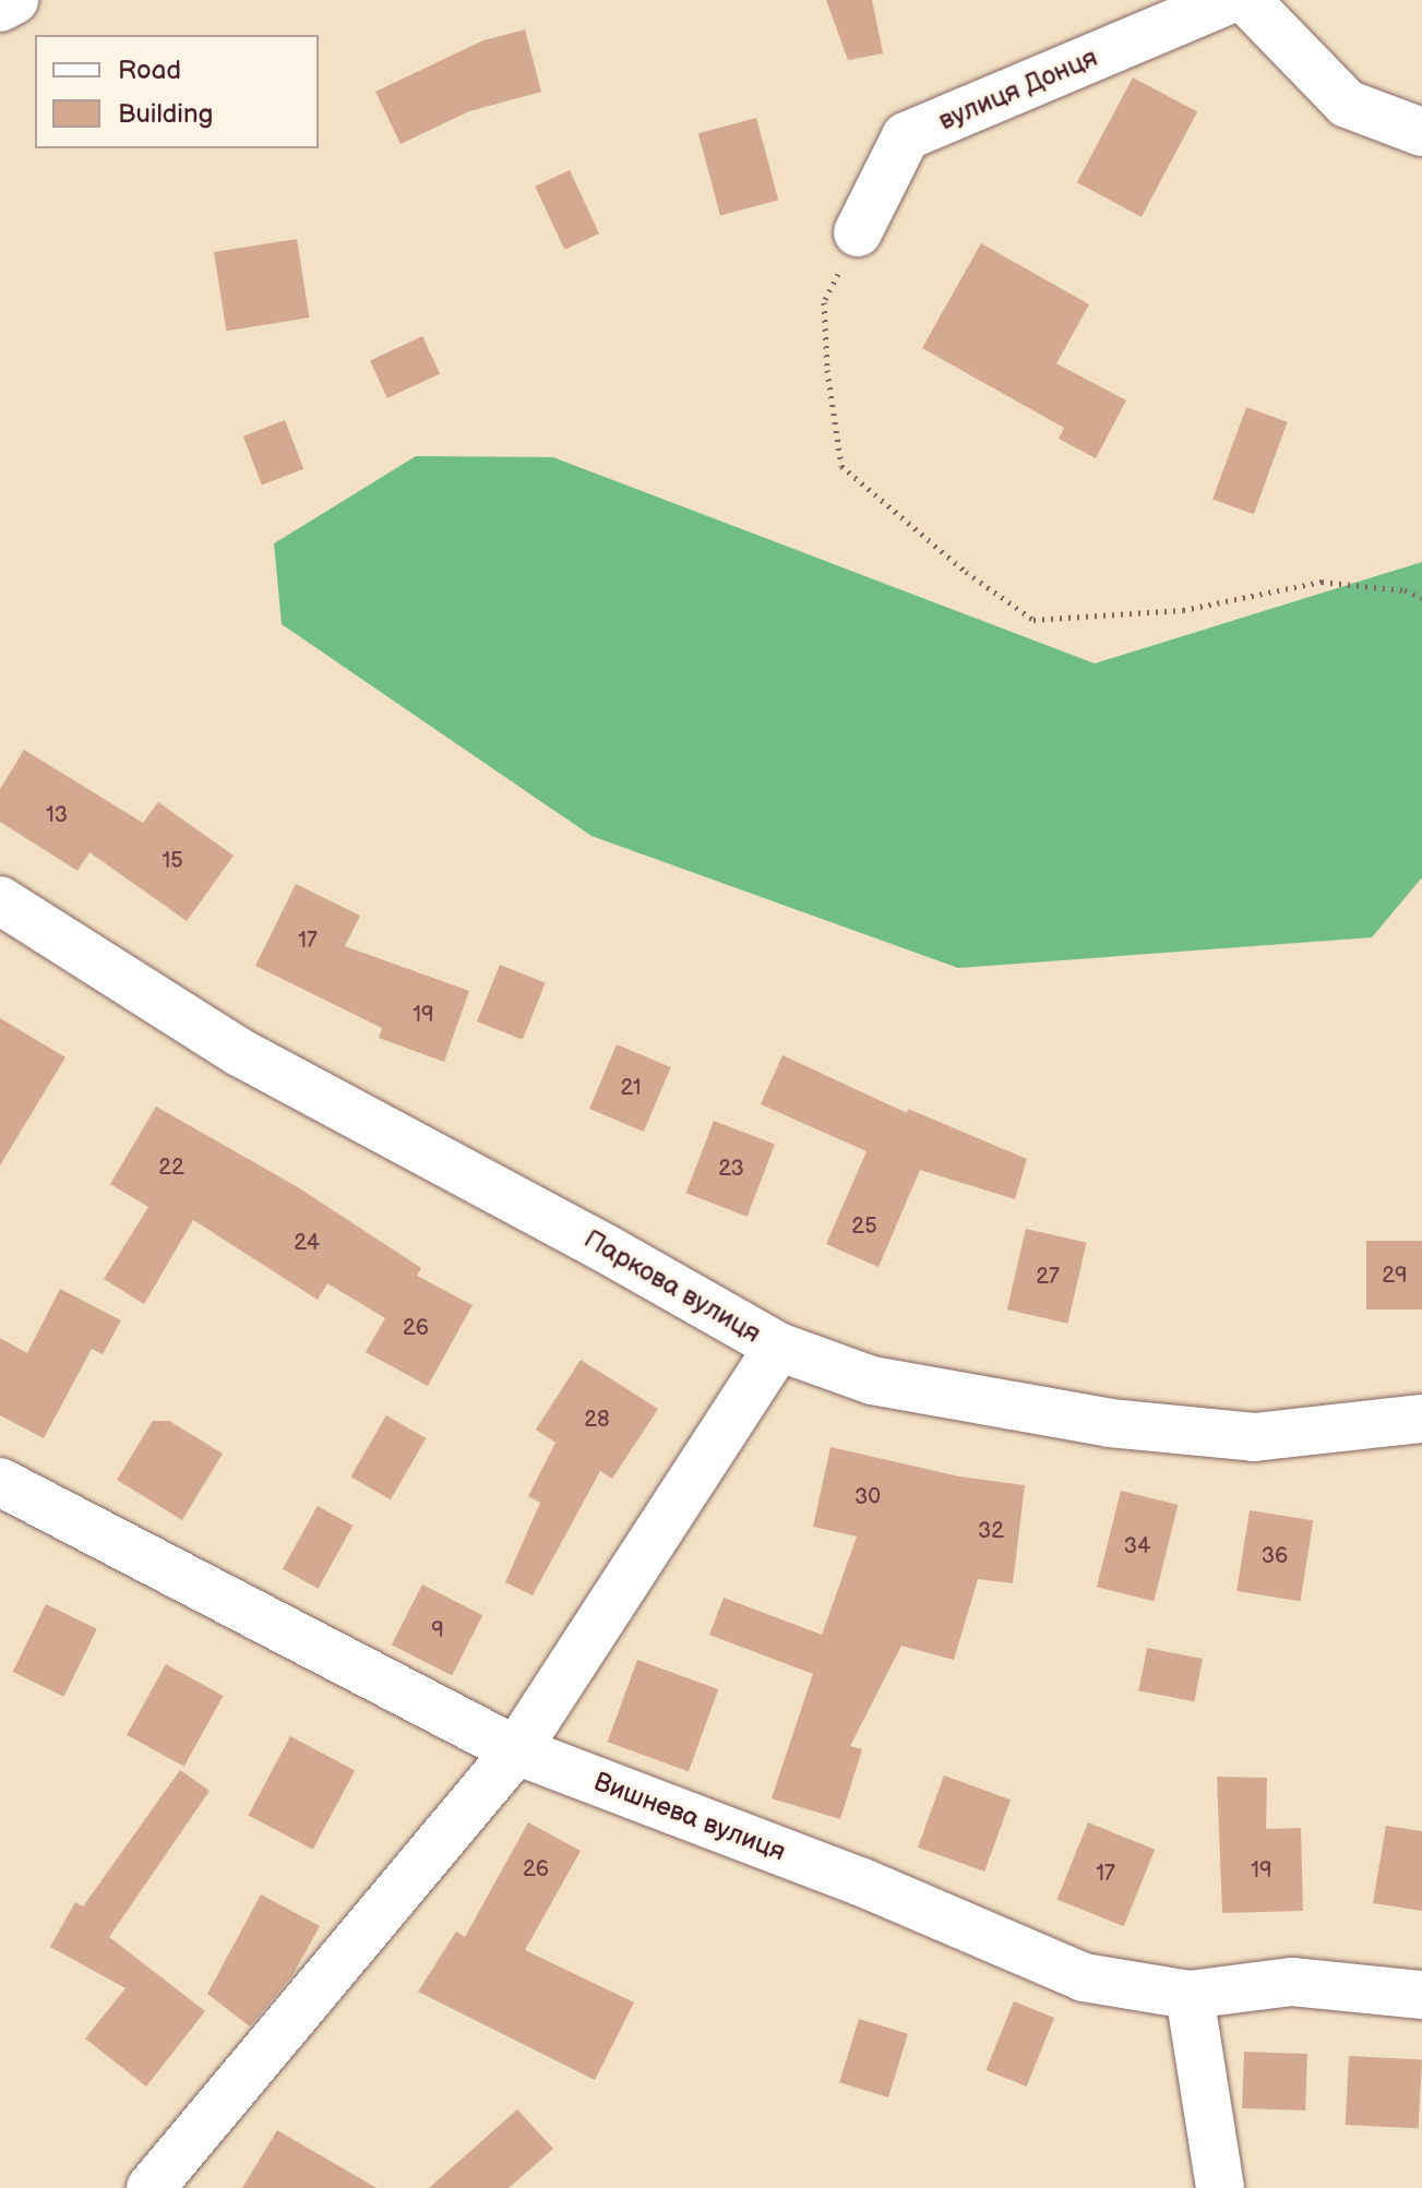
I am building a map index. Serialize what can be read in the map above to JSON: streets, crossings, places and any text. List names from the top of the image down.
{
  "streets": {
    "street": ["вулиця Донця", "Паркова вулиця", "Вишнева вулиця"]
  },
  "house_numbers": [
    "13",
    "15",
    "17",
    "19",
    "21",
    "22",
    "23",
    "25",
    "24",
    "29",
    "27",
    "26",
    "28",
    "30",
    "32",
    "34",
    "36",
    "9",
    "26",
    "19",
    "17"
  ],
  "legend": ["Road", "Building"]
}
